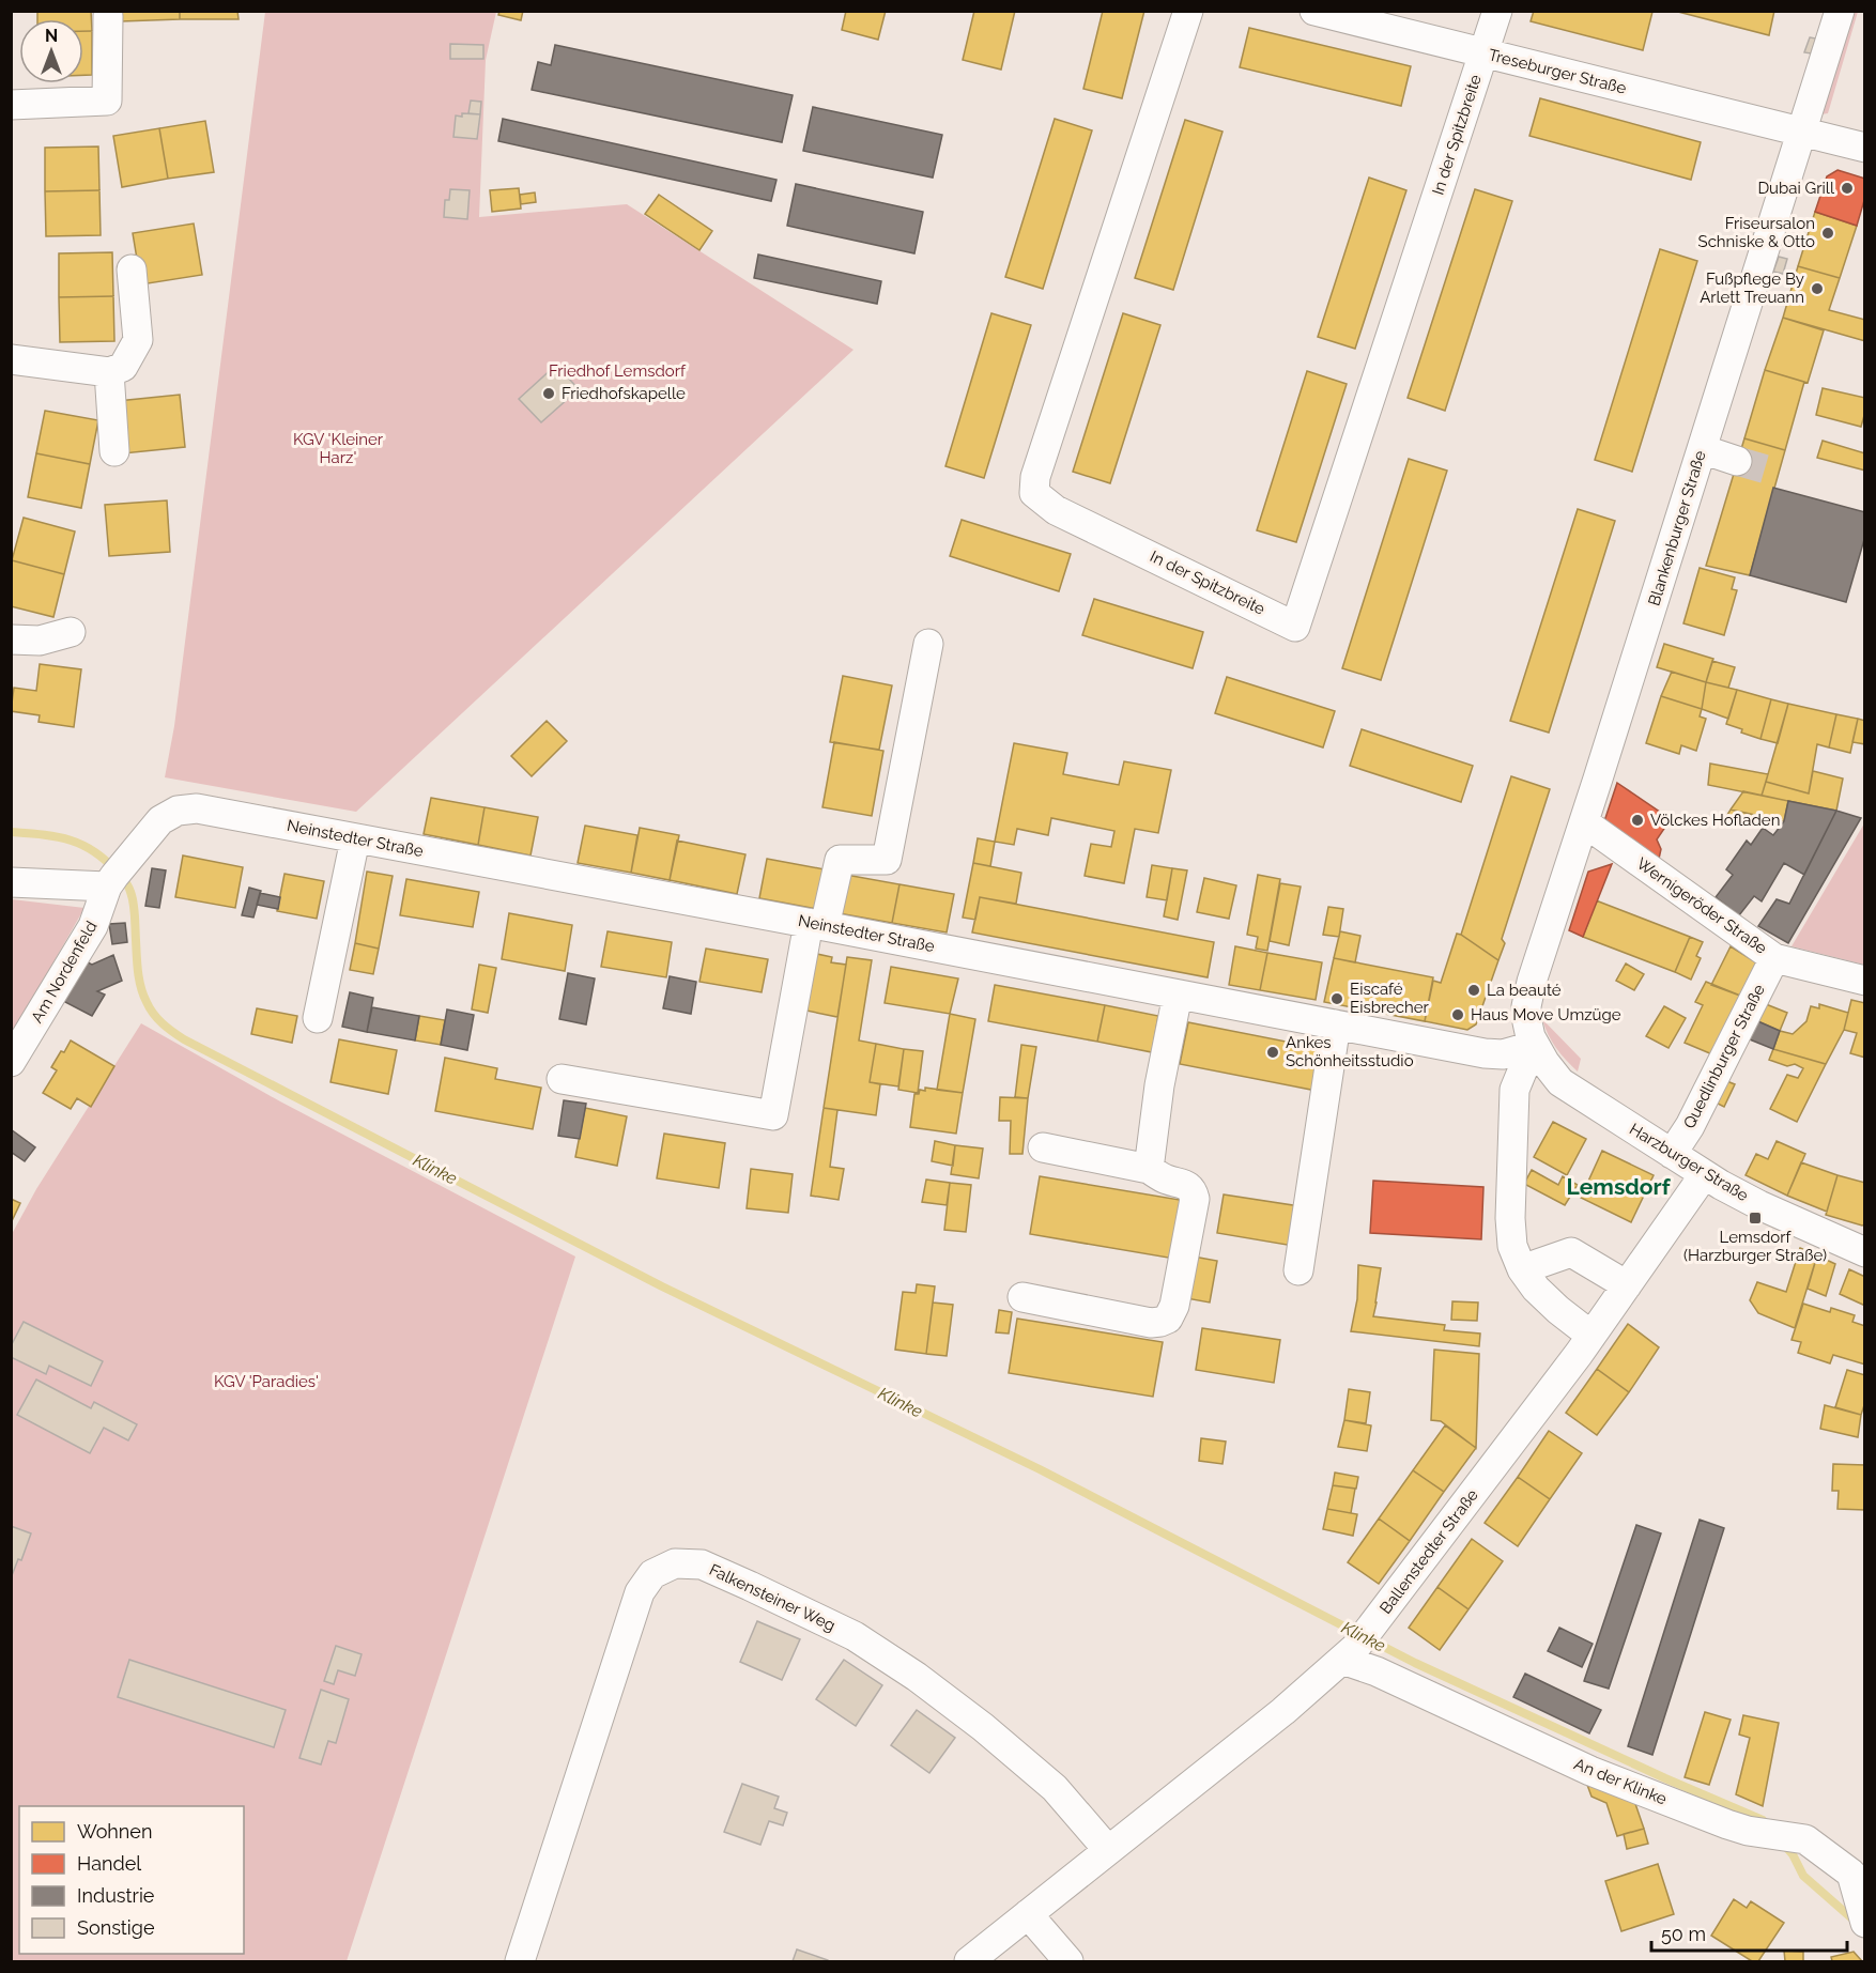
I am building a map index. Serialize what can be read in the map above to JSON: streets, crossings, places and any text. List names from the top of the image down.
{
  "streets": {
    "street": [
      "Treseburger Straße",
      "In der Spitzbreite",
      "Blankenburger Straße",
      "Neinstedter Straße",
      "Wernigeröder Straße",
      "Am Nordenfeld",
      "Quedlinburger Straße",
      "Harzburger Straße",
      "Ballenstedter Straße",
      "Falkensteiner Weg",
      "An der Klinke"
    ]
  },
  "crossings": [
    ["Treseburger Straße", "In der Spitzbreite"],
    ["Treseburger Straße", "Blankenburger Straße"],
    ["Blankenburger Straße", "Neinstedter Straße"],
    ["Blankenburger Straße", "Wernigeröder Straße"],
    ["Blankenburger Straße", "Harzburger Straße"],
    ["Neinstedter Straße", "Am Nordenfeld"],
    ["Neinstedter Straße", "Harzburger Straße"],
    ["Wernigeröder Straße", "Quedlinburger Straße"],
    ["Quedlinburger Straße", "Harzburger Straße"],
    ["Harzburger Straße", "Ballenstedter Straße"],
    ["Ballenstedter Straße", "Falkensteiner Weg"],
    ["Ballenstedter Straße", "An der Klinke"]
  ],
  "districts": ["Lemsdorf"],
  "water": ["Klinke"],
  "parks": ["Friedhof Lemsdorf", "KGV 'Kleiner Harz'", "KGV 'Paradies'"],
  "places": {
    "other": [
      "Dubai Grill",
      "Friseursalon Schniske & Otto",
      "Fußpflege By Arlett Treuann",
      "Friedhofskapelle",
      "Völckes Hofladen",
      "La beauté",
      "Eiscafé Eisbrecher",
      "Haus Move Umzüge",
      "Ankes Schönheitsstudio"
    ],
    "transit": ["Lemsdorf (Harzburger Straße)"]
  },
  "legend": [
    "Wohnen",
    "Handel",
    "Industrie",
    "Sonstige"
  ],
  "scale_bar": "50 m",
  "north": "top"
}
